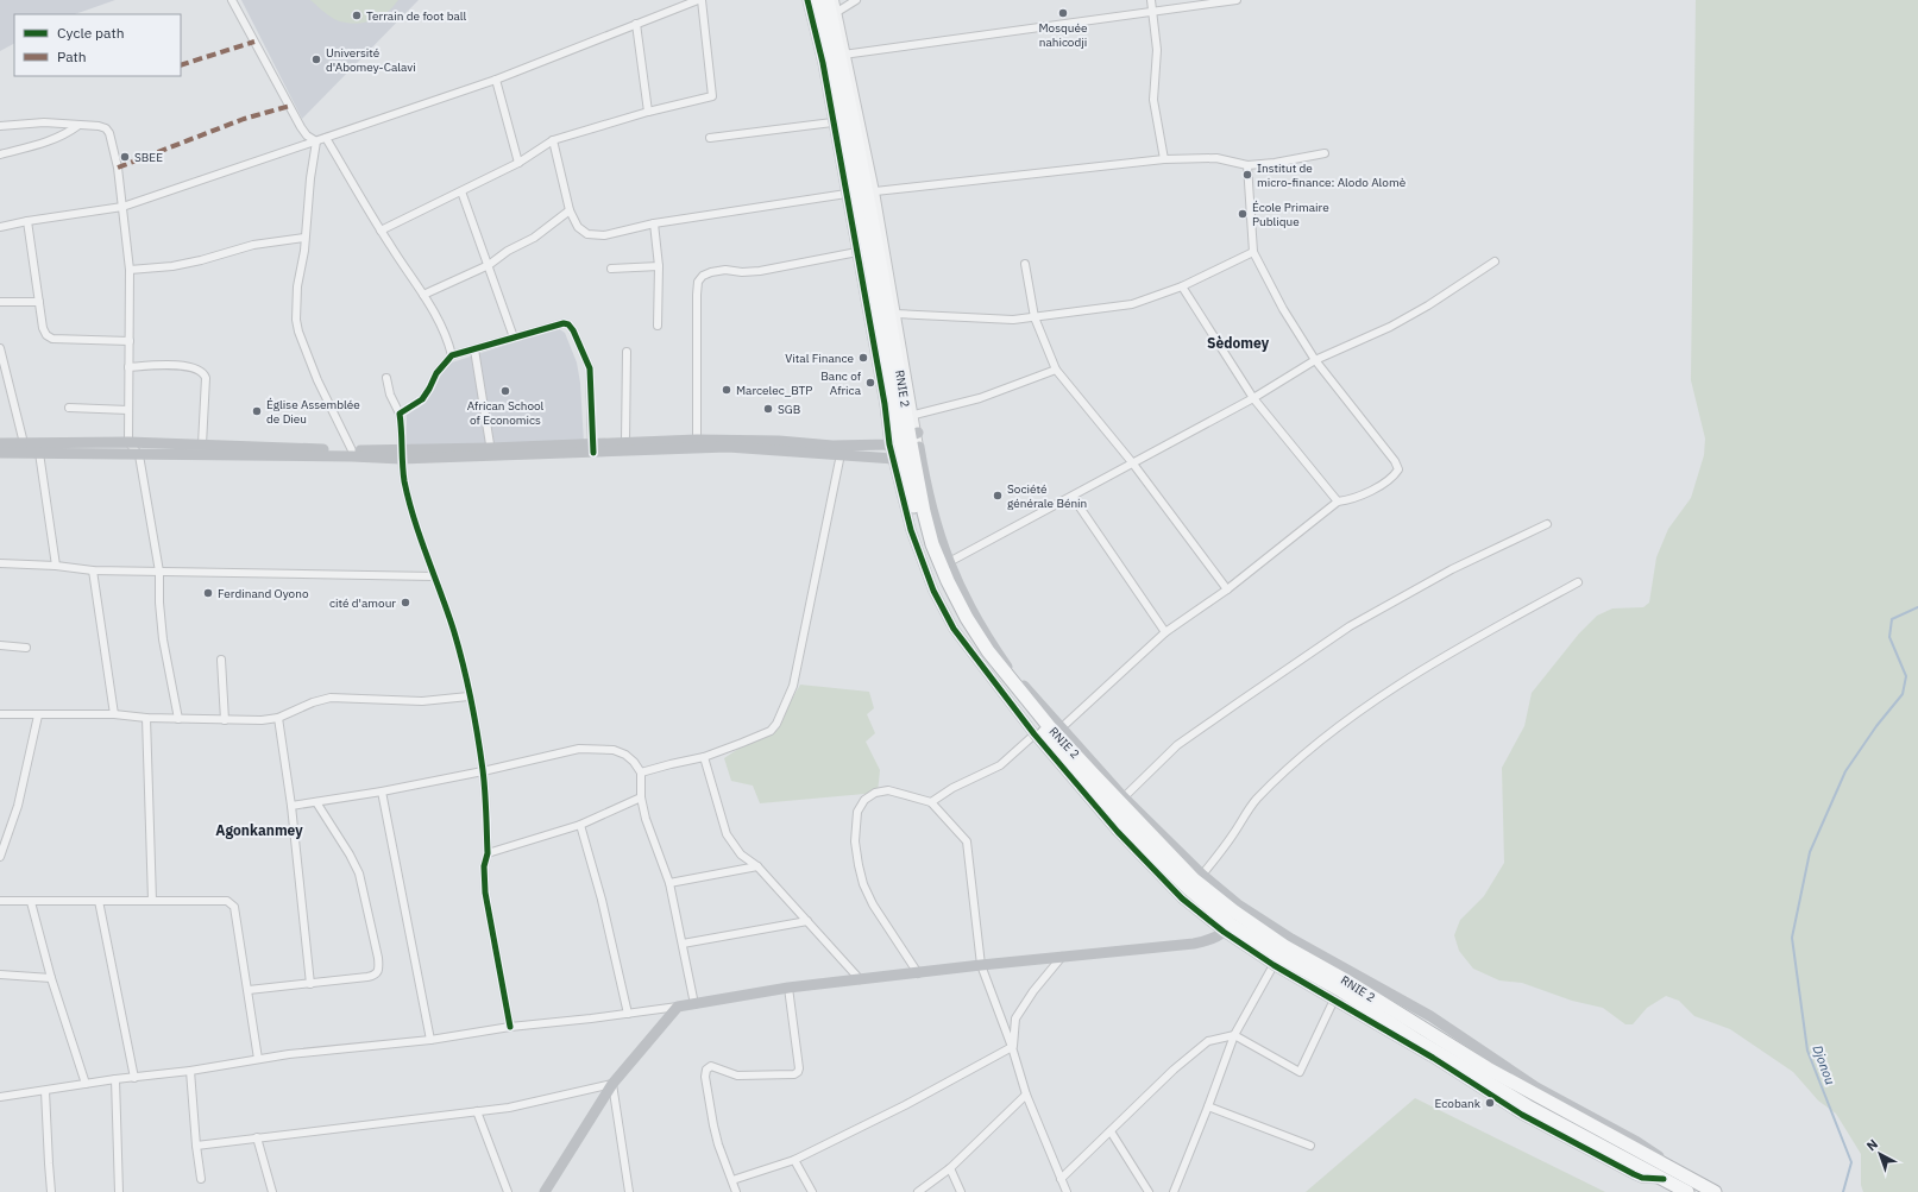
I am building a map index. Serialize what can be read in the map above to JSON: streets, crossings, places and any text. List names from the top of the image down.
{
  "streets": {
    "highway": ["RNIE 2"]
  },
  "districts": ["Sèdomey", "Agonkanmey"],
  "water": ["Djonou"],
  "places": [
    "Mosquée nahicodji",
    "Terrain de foot ball",
    "Université d'Abomey-Calavi",
    "SBEE",
    "Institut de micro-finance: Alodo Alomè",
    "École Primaire Publique",
    "Vital Finance",
    "Banc of Africa",
    "Marcelec_BTP",
    "African School of Economics",
    "SGB",
    "Église Assemblée de Dieu",
    "Société générale Bénin",
    "Ferdinand Oyono",
    "cité d'amour",
    "Ecobank"
  ],
  "legend": ["Cycle path", "Path"],
  "north": "top left"
}
